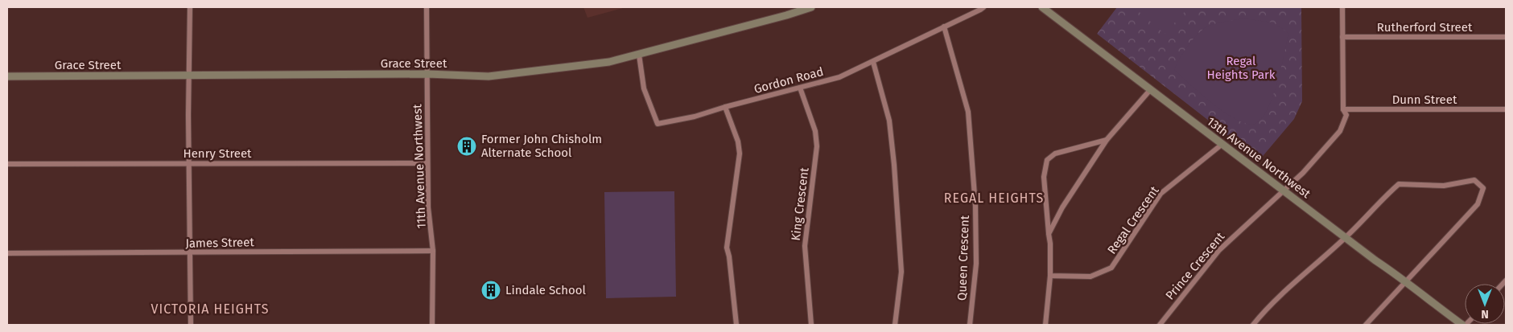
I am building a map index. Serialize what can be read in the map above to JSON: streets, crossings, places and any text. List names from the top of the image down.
{
  "streets": {
    "street": [
      "Rutherford Street",
      "Grace Street",
      "Gordon Road",
      "Dunn Street",
      "Henry Street",
      "13th Avenue Northwest",
      "11th Avenue Northwest",
      "King Crescent",
      "Regal Crescent",
      "James Street",
      "Queen Crescent",
      "Prince Crescent"
    ]
  },
  "crossings": [
    ["Rutherford Street", "Prince Crescent"],
    ["Grace Street", "Gordon Road"],
    ["Grace Street", "11th Avenue Northwest"],
    ["Gordon Road", "King Crescent"],
    ["Gordon Road", "Queen Crescent"],
    ["Dunn Street", "Prince Crescent"],
    ["Henry Street", "11th Avenue Northwest"],
    ["13th Avenue Northwest", "Regal Crescent"],
    ["13th Avenue Northwest", "Prince Crescent"],
    ["11th Avenue Northwest", "James Street"]
  ],
  "districts": ["REGAL HEIGHTS", "VICTORIA HEIGHTS"],
  "parks": ["Regal Heights Park"],
  "places": {
    "building": ["Former John Chisholm Alternate School", "Lindale School"]
  },
  "north": "bottom"
}
